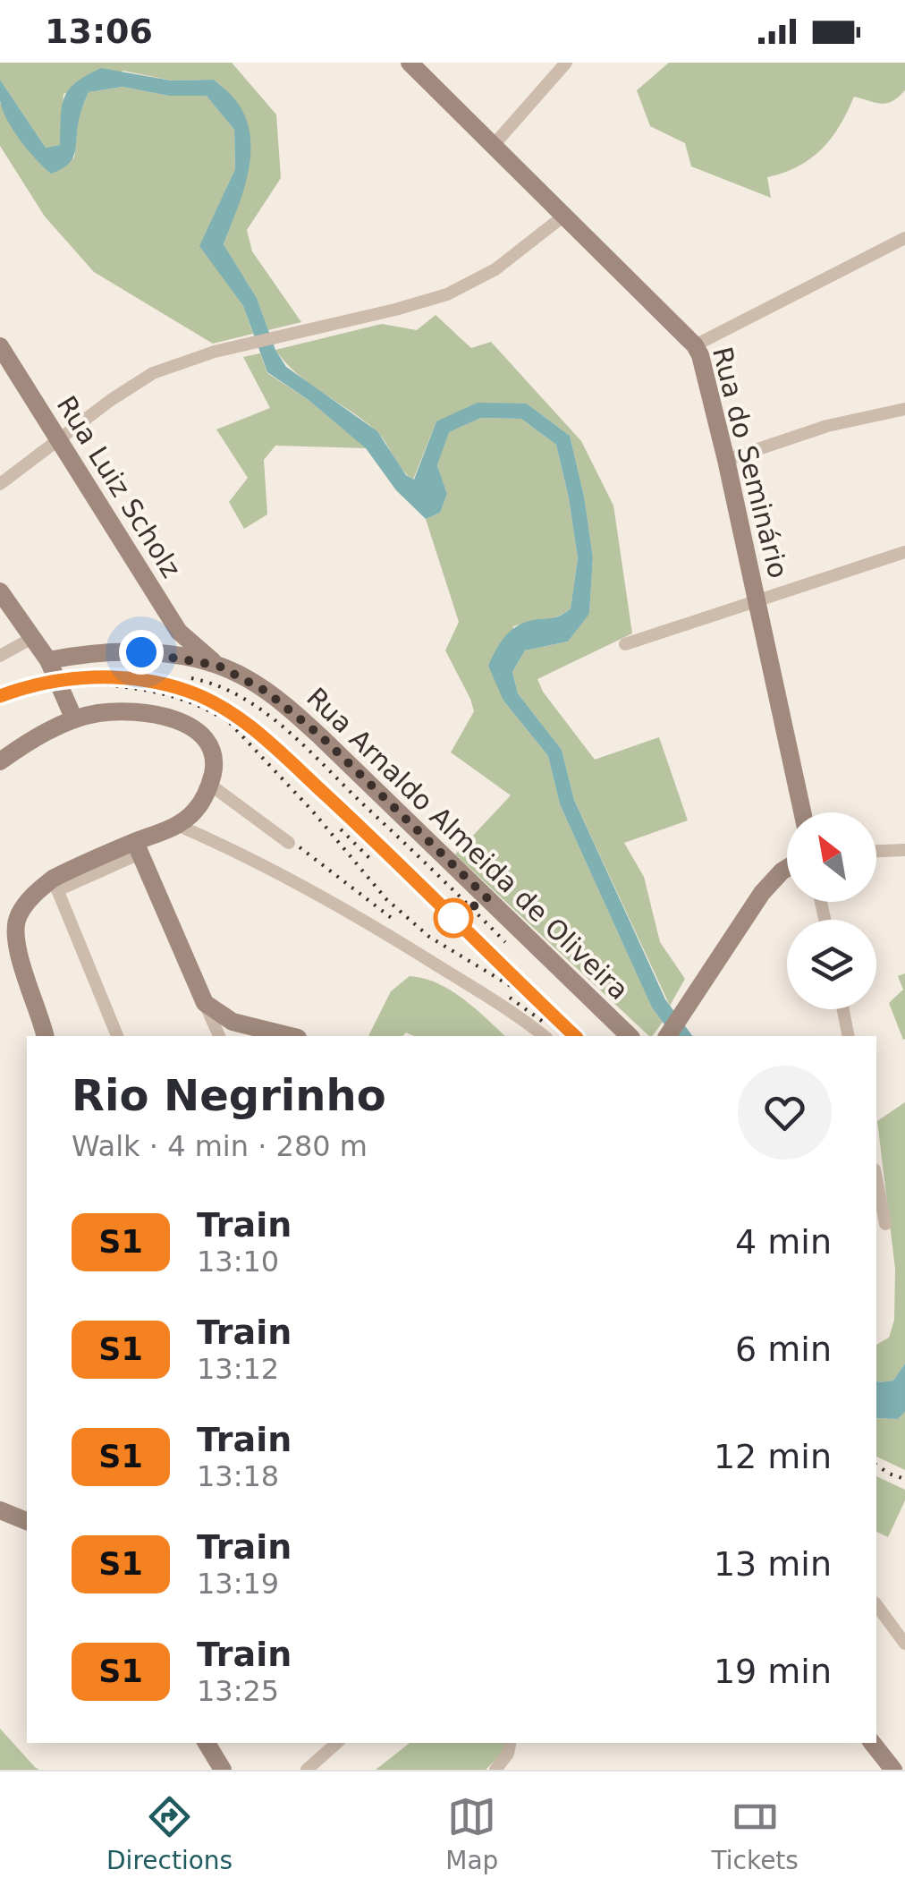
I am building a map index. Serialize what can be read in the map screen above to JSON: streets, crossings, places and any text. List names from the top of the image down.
{
  "streets": {
    "street": ["Rua do Seminário", "Rua Luiz Scholz", "Rua Arnaldo Almeida de Oliveira"]
  },
  "crossings": [
    ["Rua Luiz Scholz", "Rua Arnaldo Almeida de Oliveira"]
  ],
  "north": "top left",
  "page": {
    "status": "13:06",
    "heading": ["Rio Negrinho", "Walk · 4 min · 280 m"],
    "list": [
      {
        "mark": "S1",
        "name": "Train",
        "note": "13:10",
        "value": "4 min"
      },
      {
        "mark": "S1",
        "name": "Train",
        "note": "13:12",
        "value": "6 min"
      },
      {
        "mark": "S1",
        "name": "Train",
        "note": "13:18",
        "value": "12 min"
      },
      {
        "mark": "S1",
        "name": "Train",
        "note": "13:19",
        "value": "13 min"
      },
      {
        "mark": "S1",
        "name": "Train",
        "note": "13:25",
        "value": "19 min"
      }
    ],
    "tabs": ["Directions", "Map", "Tickets"]
  }
}
